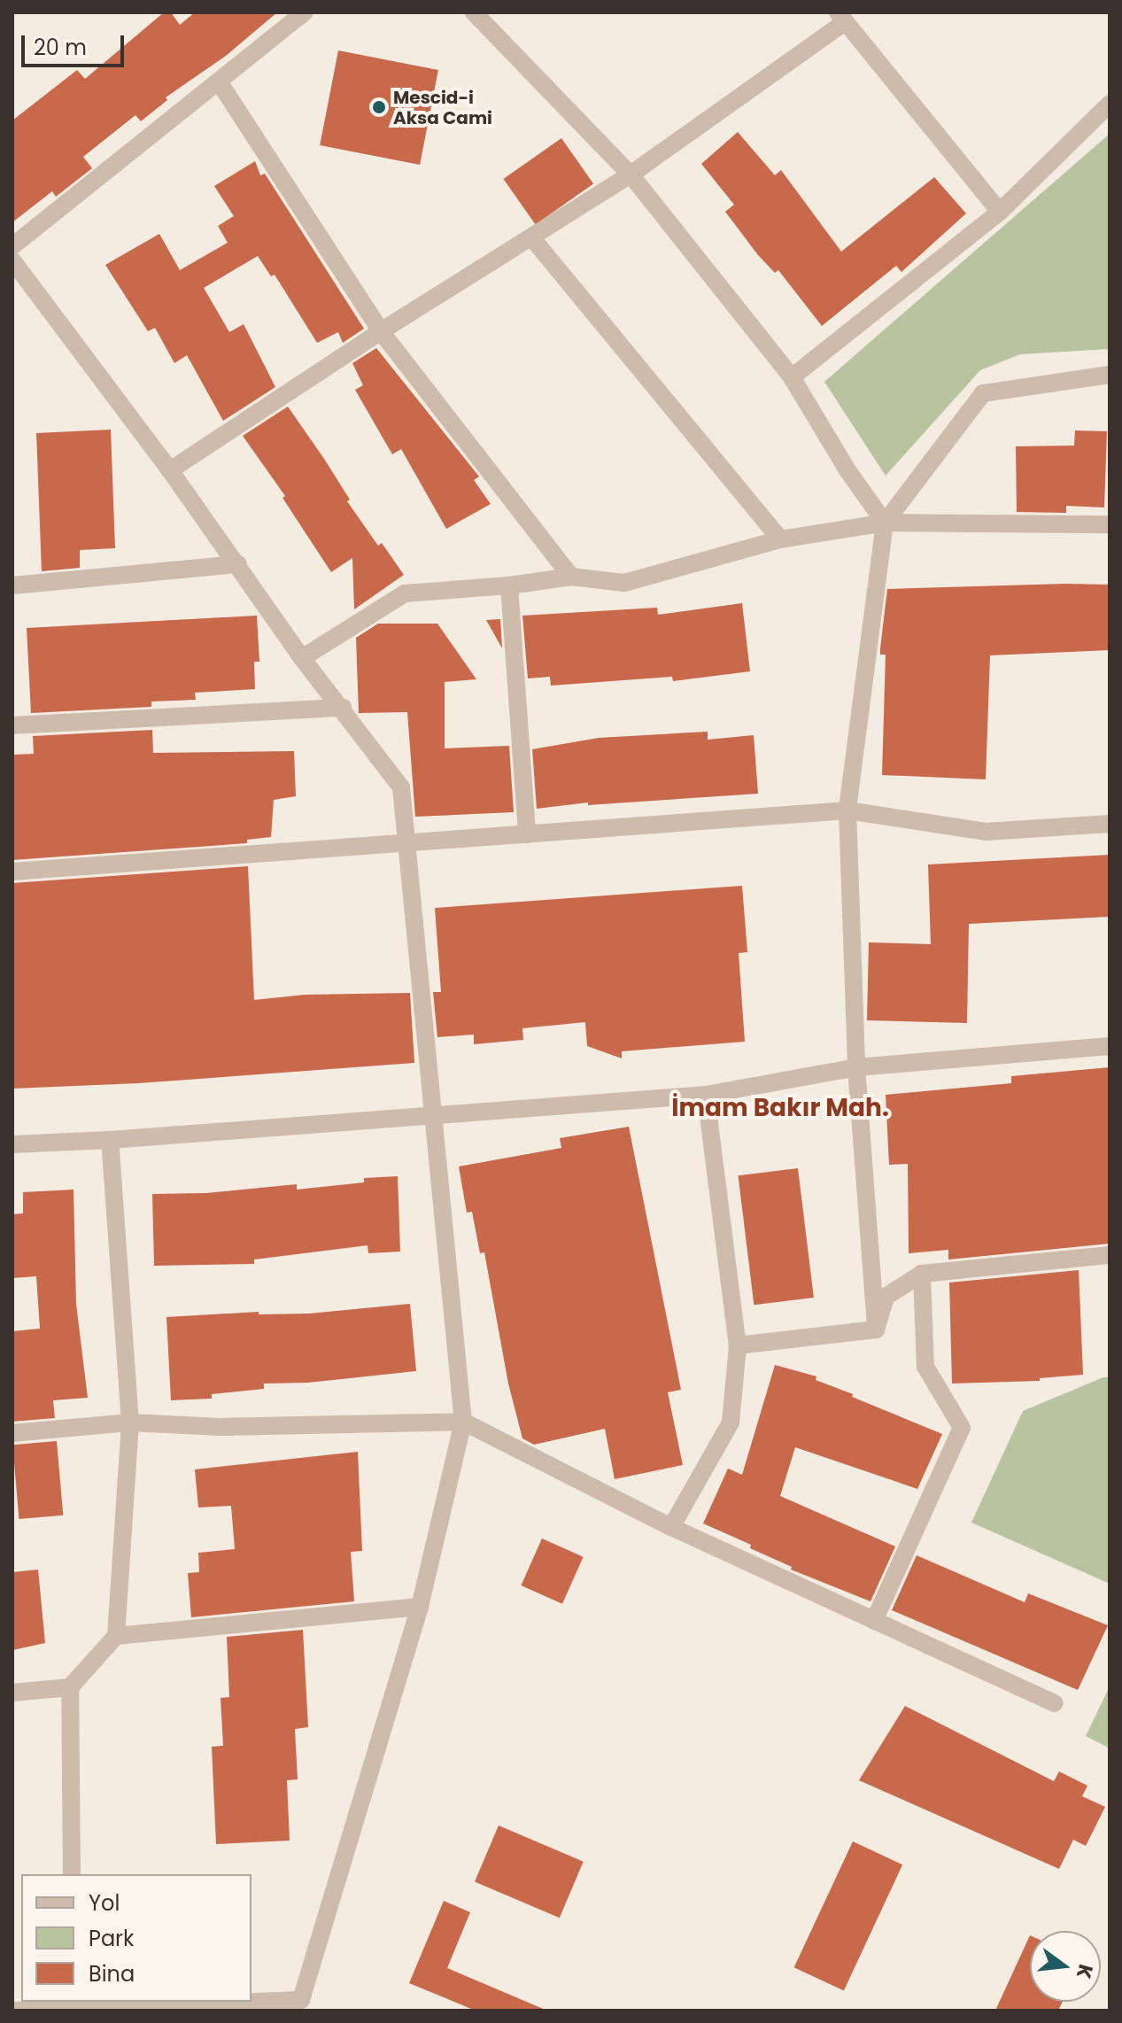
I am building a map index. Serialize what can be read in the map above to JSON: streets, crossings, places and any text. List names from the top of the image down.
{
  "districts": ["İmam Bakır Mah."],
  "places": ["Mescid-i Aksa Cami"],
  "legend": ["Yol", "Park", "Bina"],
  "scale_bar": "20 m",
  "north": "right"
}
